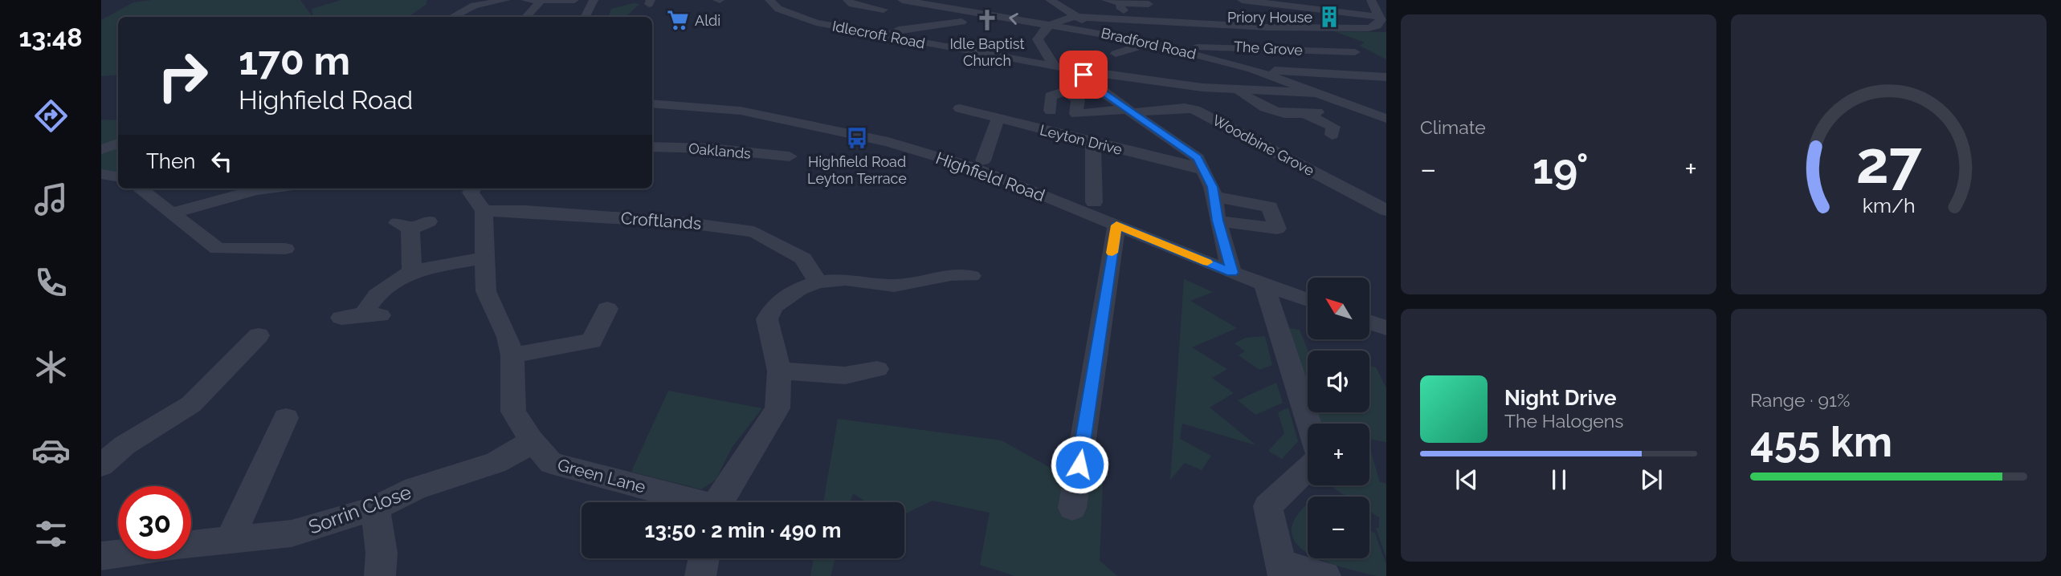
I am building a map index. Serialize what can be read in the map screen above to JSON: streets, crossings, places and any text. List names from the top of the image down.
{
  "streets": {
    "street": [
      "Idlecroft Road",
      "Bradford Road",
      "The Grove",
      "Leyton Drive",
      "Woodbine Grove",
      "Oaklands",
      "Highfield Road",
      "Croftlands",
      "Green Lane",
      "Sorrin Close"
    ]
  },
  "crossings": [
    ["Idlecroft Road", "Bradford Road"],
    ["Bradford Road", "The Grove"],
    ["Croftlands", "Green Lane"],
    ["Green Lane", "Sorrin Close"]
  ],
  "places": {
    "building": ["Priory House"],
    "supermarket": ["Aldi"],
    "church": ["Idle Baptist Church"],
    "bus stop": ["Highfield Road Leyton Terrace"]
  },
  "north": "top left",
  "page": {
    "tabs": "13:48",
    "tile": [
      "Climate",
      ["Range · 91%", "455 km"]
    ],
    "turn": ["170 m", "Highfield Road"],
    "then": "Then",
    "heat": ["−", "19°", "+"],
    "map_buttons": ["+", "−"],
    "song": ["Night Drive", "The Halogens"],
    "limit": "30",
    "trip": "13:50 · 2 min · 490 m",
    "gauge": ["27", "km/h"]
  }
}
